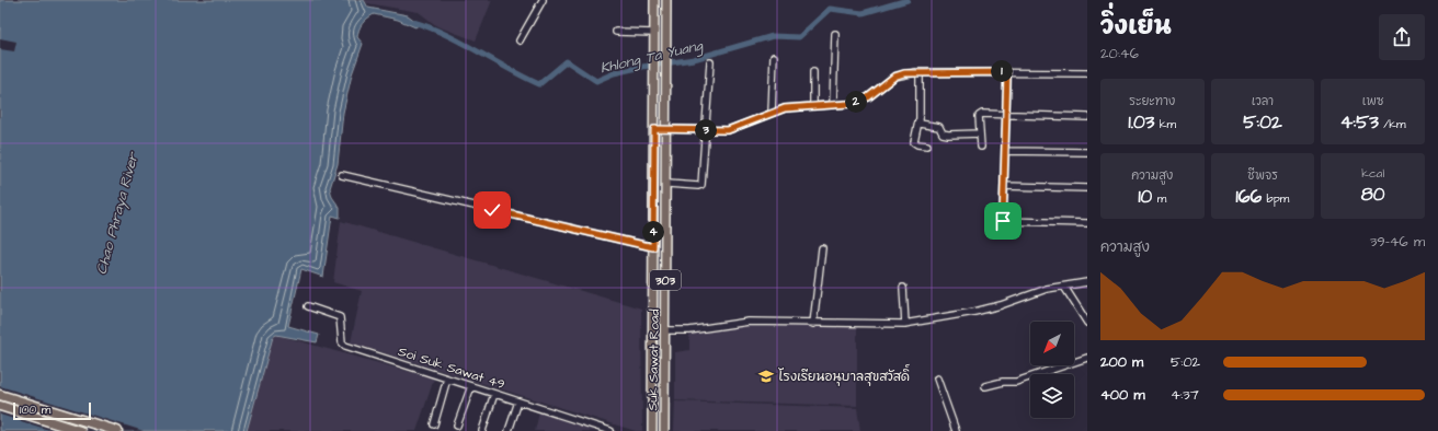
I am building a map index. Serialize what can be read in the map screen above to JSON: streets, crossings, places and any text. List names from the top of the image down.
{
  "streets": {
    "main road": ["303", "Suk Sawat Road"],
    "street": ["Soi Suk Sawat 49"]
  },
  "water": ["Khlong Ta Yuang", "Chao Phraya River"],
  "places": {
    "school or university": ["โรงเรียนอนุบาลสุขสวัสดิ์"]
  },
  "scale_bar": "100 m",
  "north": "bottom left",
  "page": {
    "heading": ["วิ่งเย็น", "20:46"],
    "pins": [
      "1",
      "2",
      "3",
      "4"
    ],
    "stats": [
      ["ระยะทาง", "1.03 km"],
      ["เวลา", "5:02"],
      ["เพซ", "4:53 /km"],
      ["ความสูง", "10 m"],
      ["ชีพจร", "166 bpm"],
      ["kcal", "80"]
    ],
    "chart": ["ความสูง", "39–46 m"],
    "list": [
      {
        "name": "200 m",
        "note": "5:02"
      },
      {
        "name": "400 m",
        "note": "4:37"
      }
    ],
    "scale": "100 m"
  }
}
